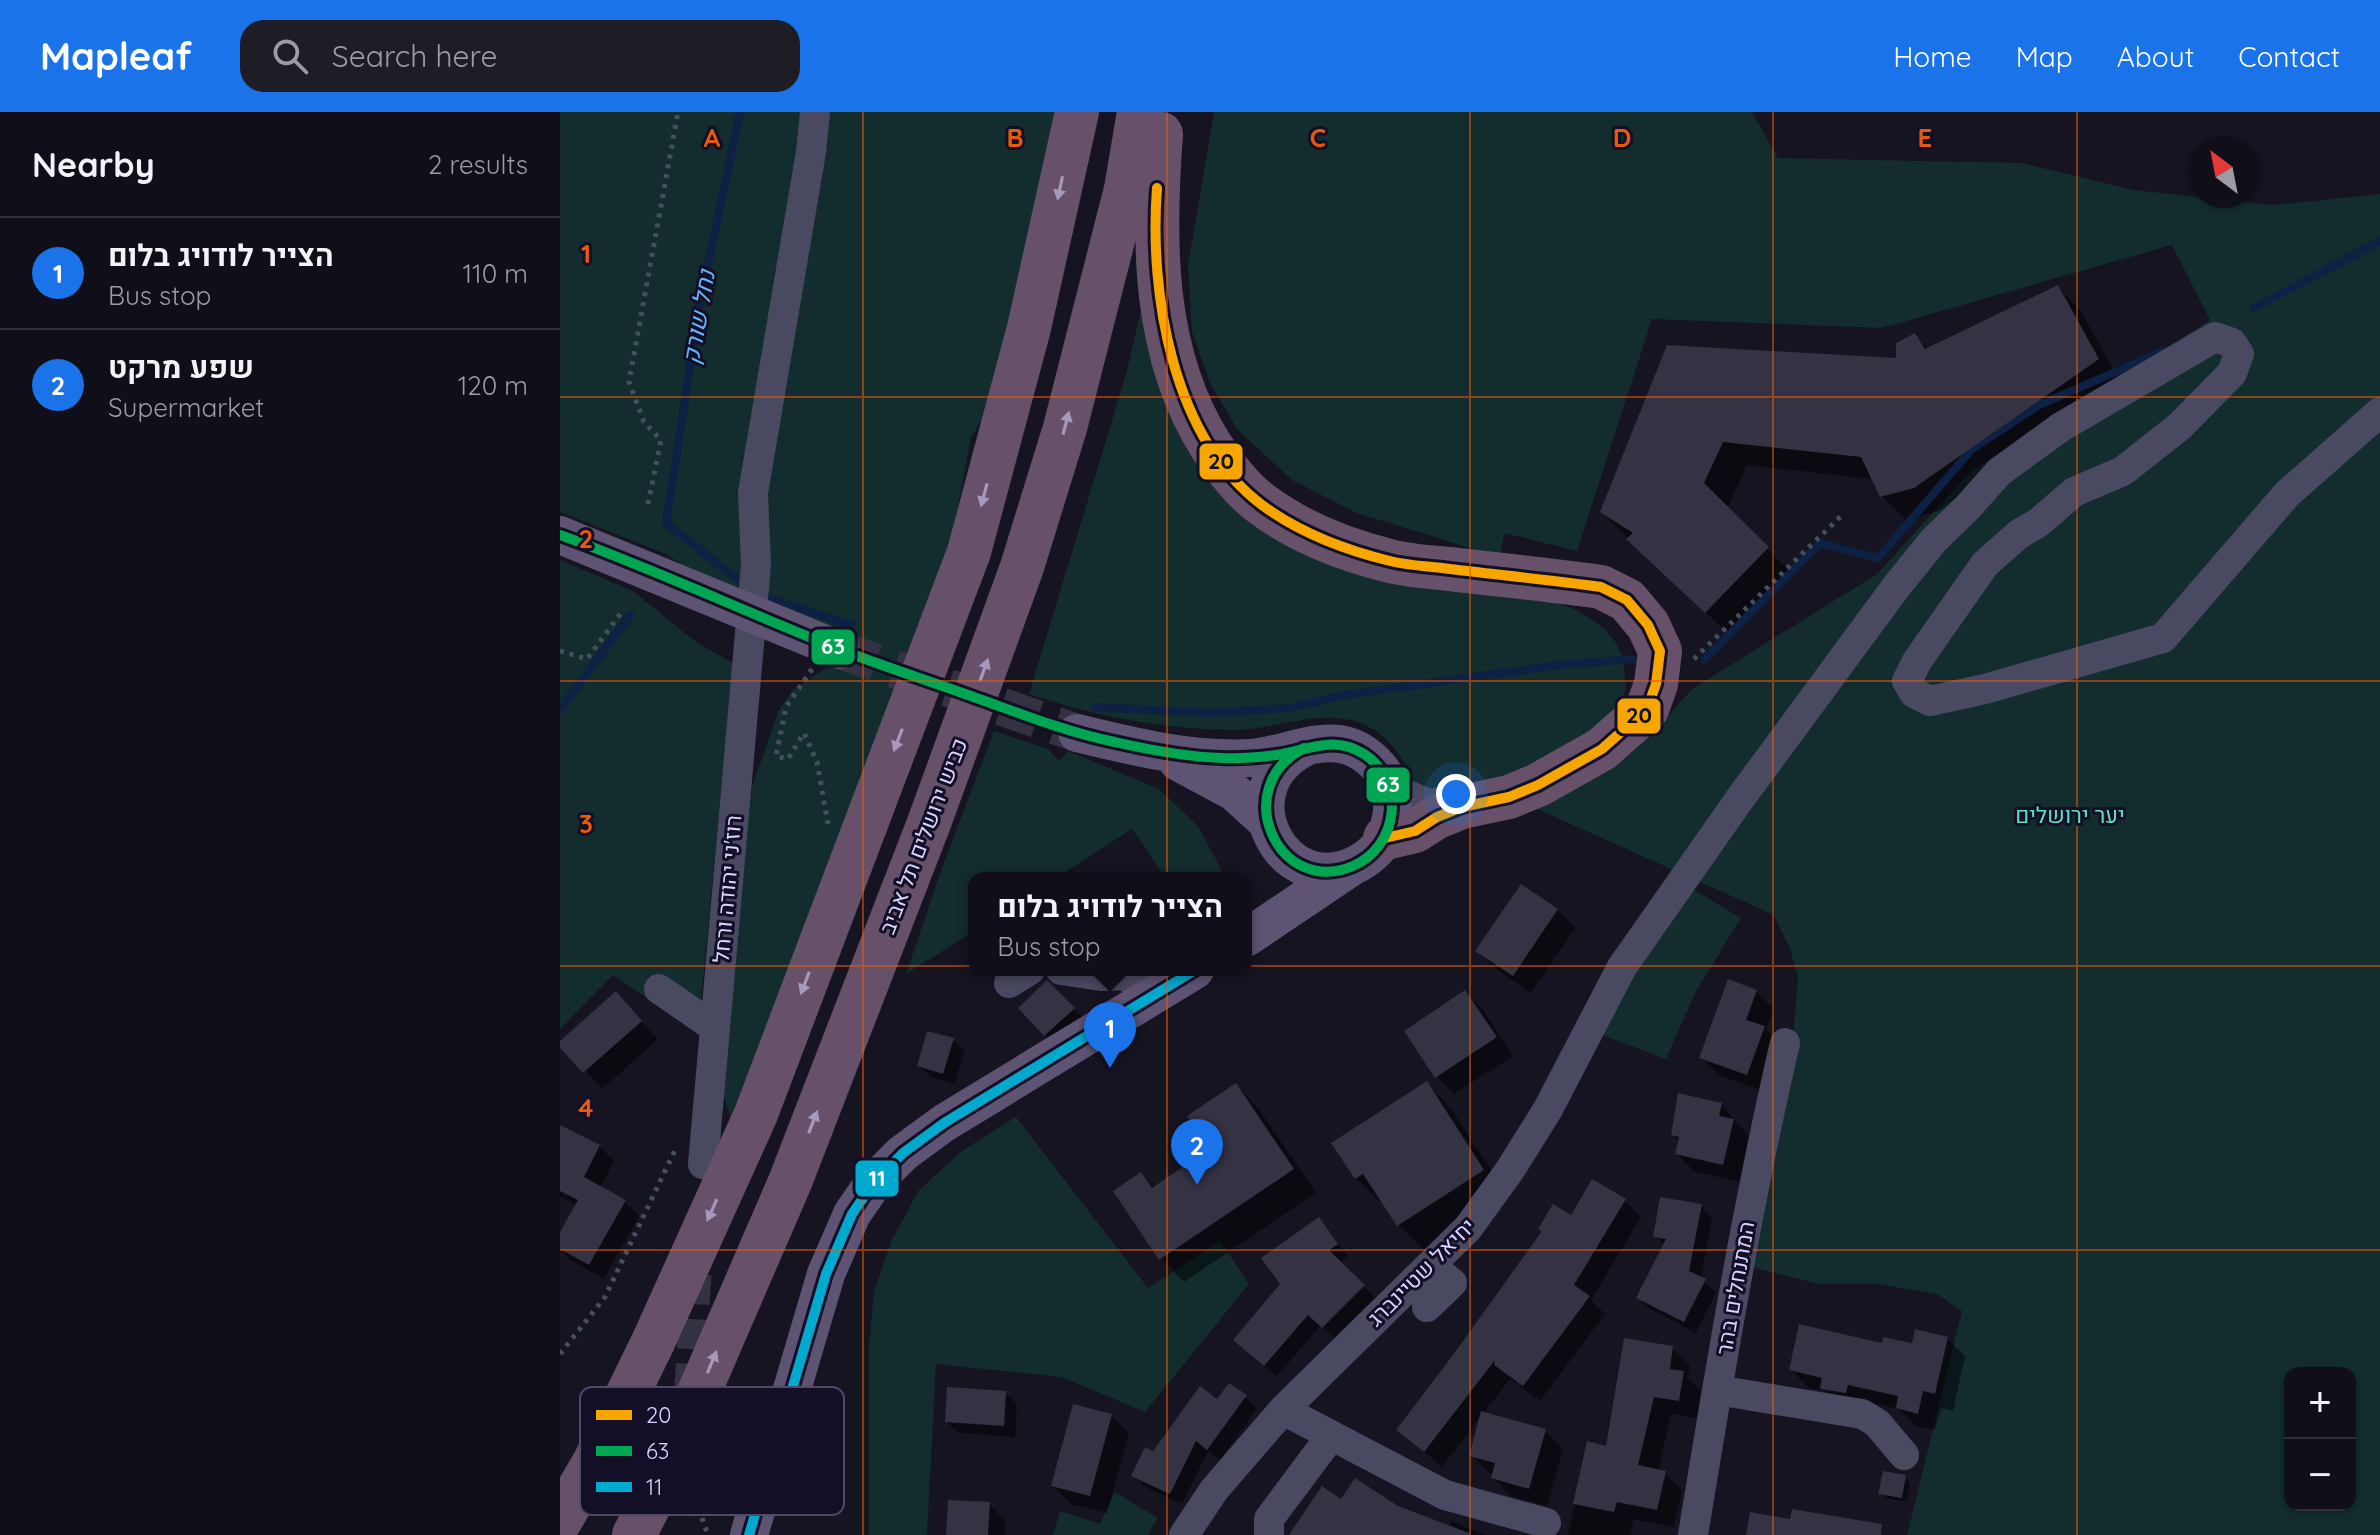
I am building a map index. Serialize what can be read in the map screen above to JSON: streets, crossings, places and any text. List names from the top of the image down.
{
  "streets": {
    "highway": ["כביש ירושלים תל אביב"],
    "street": ["רוז'ני יהודה ורחל", "יחיאל שטיינברג", "המתנחלים בהר"]
  },
  "water": ["נחל שורק"],
  "parks": ["יער ירושלים"],
  "lines": ["transit line 20", "transit line 63", "transit line 11"],
  "legend": ["20", "63", "11"],
  "north": "top left",
  "page": {
    "header": "Mapleaf",
    "search": "Search here",
    "nav": [
      "Home",
      "Map",
      "About",
      "Contact"
    ],
    "heading": ["Nearby", "2 results"],
    "list": [
      {
        "mark": "1",
        "name": "הצייר לודויג בלום",
        "note": "Bus stop",
        "value": "110 m"
      },
      {
        "mark": "2",
        "name": "שפע מרקט",
        "note": "Supermarket",
        "value": "120 m"
      }
    ],
    "popup": ["הצייר לודויג בלום", "Bus stop"],
    "pins": ["1", "2"],
    "map_buttons": ["+", "−"]
  },
  "grid": {
    "columns": [
      "A",
      "B",
      "C",
      "D",
      "E"
    ],
    "rows": [
      "1",
      "2",
      "3",
      "4"
    ]
  }
}
